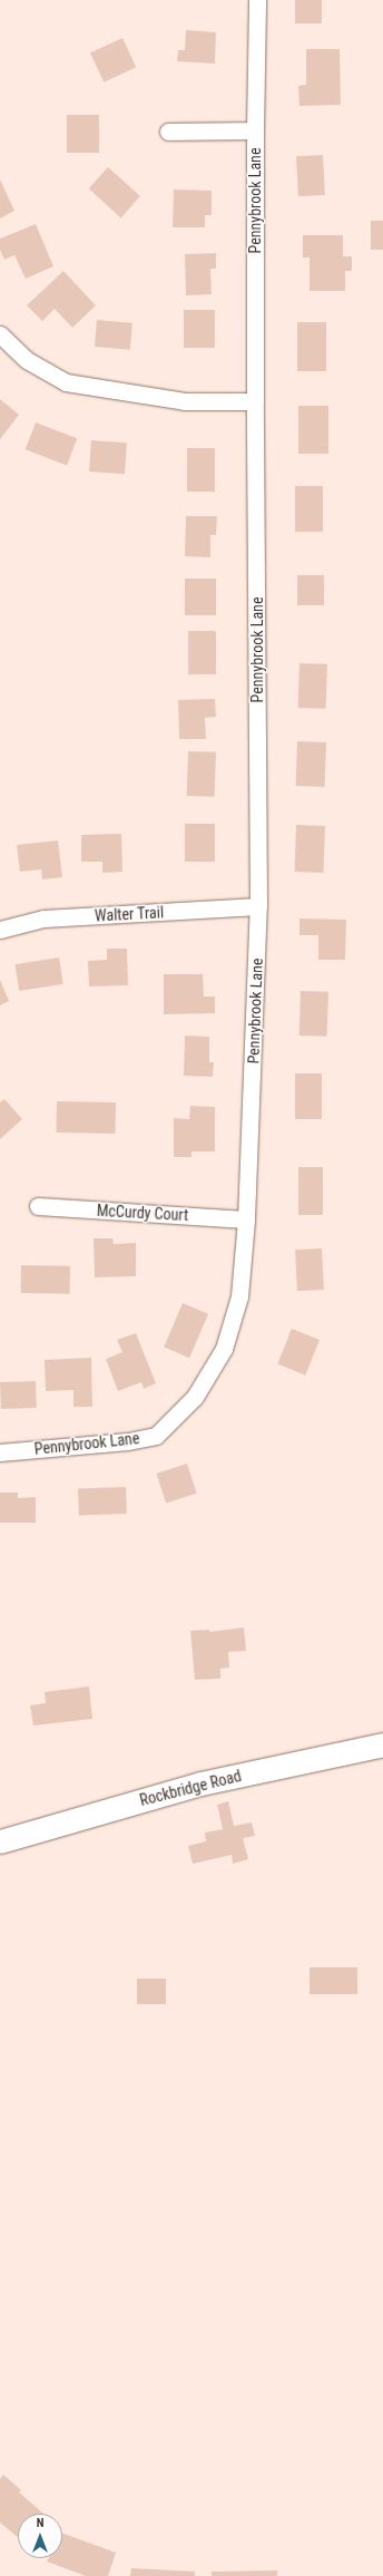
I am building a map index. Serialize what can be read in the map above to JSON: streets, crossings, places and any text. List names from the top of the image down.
{
  "streets": {
    "main road": ["Rockbridge Road"],
    "street": ["Pennybrook Lane", "Walter Trail", "McCurdy Court"]
  },
  "crossings": [
    ["Pennybrook Lane", "Walter Trail"],
    ["Pennybrook Lane", "McCurdy Court"]
  ],
  "north": "top"
}
